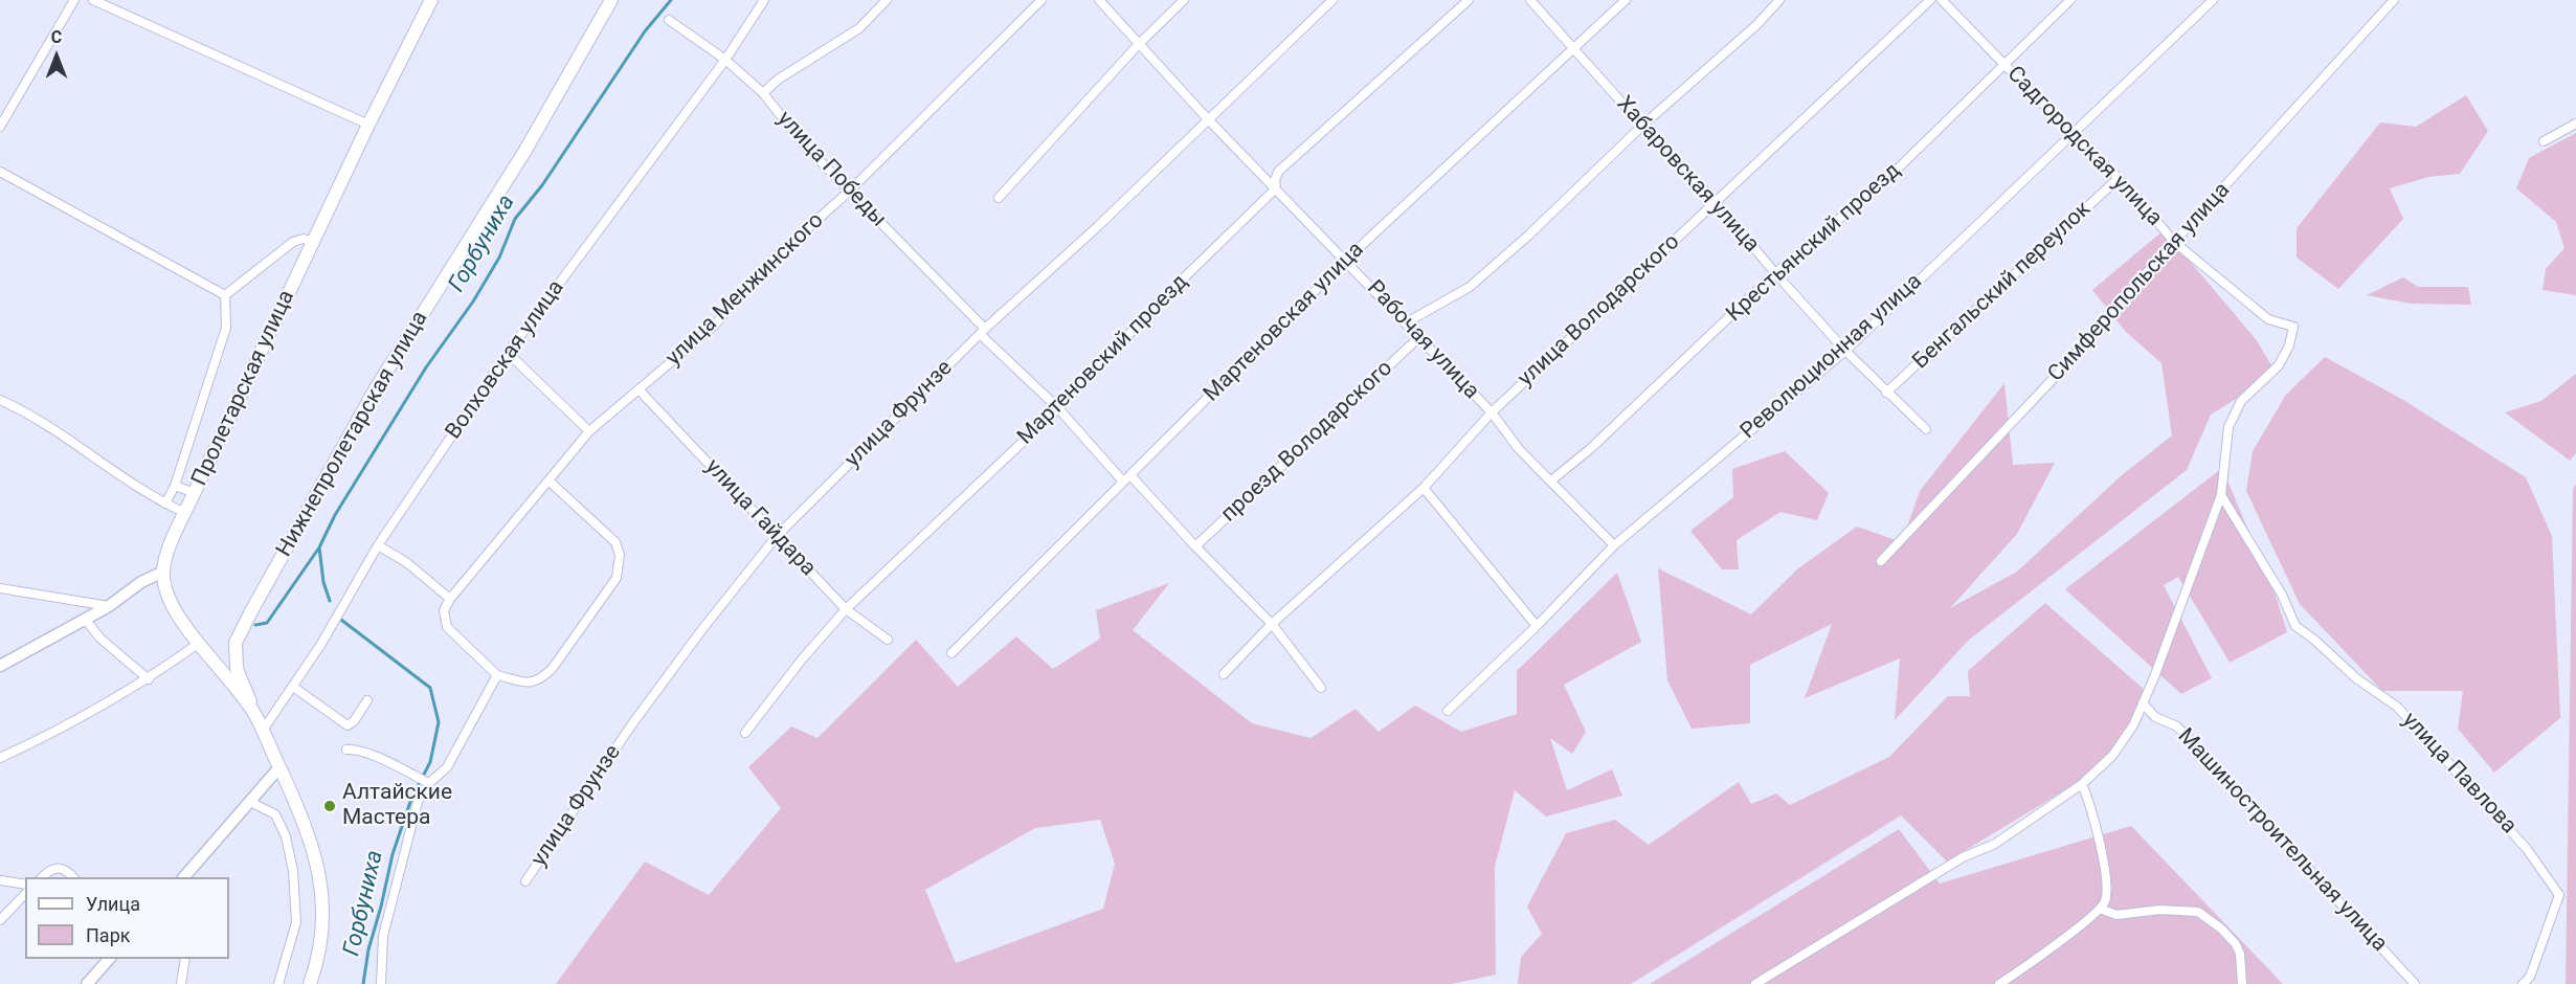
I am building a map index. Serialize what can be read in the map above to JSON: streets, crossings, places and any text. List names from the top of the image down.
{
  "streets": {
    "main road": ["Пролетарская улица", "Нижнепролетарская улица"],
    "street": [
      "Садгородская улица",
      "улица Победы",
      "Хабаровская улица",
      "Крестьянский проезд",
      "Симферопольская улица",
      "Бенгальский переулок",
      "улица Менжинского",
      "улица Володарского",
      "Мартеновская улица",
      "Рабочая улица",
      "Революционная улица",
      "Волховская улица",
      "Мартеновский проезд",
      "улица Фрунзе",
      "проезд Володарского",
      "улица Гайдара",
      "улица Павлова",
      "Машиностроительная улица"
    ]
  },
  "crossings": [
    ["Садгородская улица", "Крестьянский проезд"],
    ["Садгородская улица", "Симферопольская улица"],
    ["Садгородская улица", "Бенгальский переулок"],
    ["Садгородская улица", "Революционная улица"],
    ["Садгородская улица", "улица Павлова"],
    ["улица Победы", "улица Менжинского"],
    ["улица Победы", "улица Володарского"],
    ["улица Победы", "Мартеновская улица"],
    ["улица Победы", "Волховская улица"],
    ["улица Победы", "Мартеновский проезд"],
    ["улица Победы", "улица Фрунзе"],
    ["улица Победы", "проезд Володарского"],
    ["Хабаровская улица", "Крестьянский проезд"],
    ["Хабаровская улица", "Бенгальский переулок"],
    ["Хабаровская улица", "улица Володарского"],
    ["Хабаровская улица", "Мартеновская улица"],
    ["Хабаровская улица", "Революционная улица"],
    ["Крестьянский проезд", "Рабочая улица"],
    ["улица Менжинского", "улица Гайдара"],
    ["улица Володарского", "Рабочая улица"],
    ["Мартеновская улица", "Рабочая улица"],
    ["Рабочая улица", "Революционная улица"],
    ["Рабочая улица", "Мартеновский проезд"],
    ["Рабочая улица", "улица Фрунзе"],
    ["Рабочая улица", "проезд Володарского"],
    ["Волховская улица", "Пролетарская улица"],
    ["Мартеновский проезд", "улица Гайдара"],
    ["Пролетарская улица", "Нижнепролетарская улица"],
    ["улица Фрунзе", "улица Гайдара"]
  ],
  "water": ["Горбуниха"],
  "places": ["Алтайские Мастера"],
  "legend": ["Улица", "Парк"],
  "north": "top"
}
